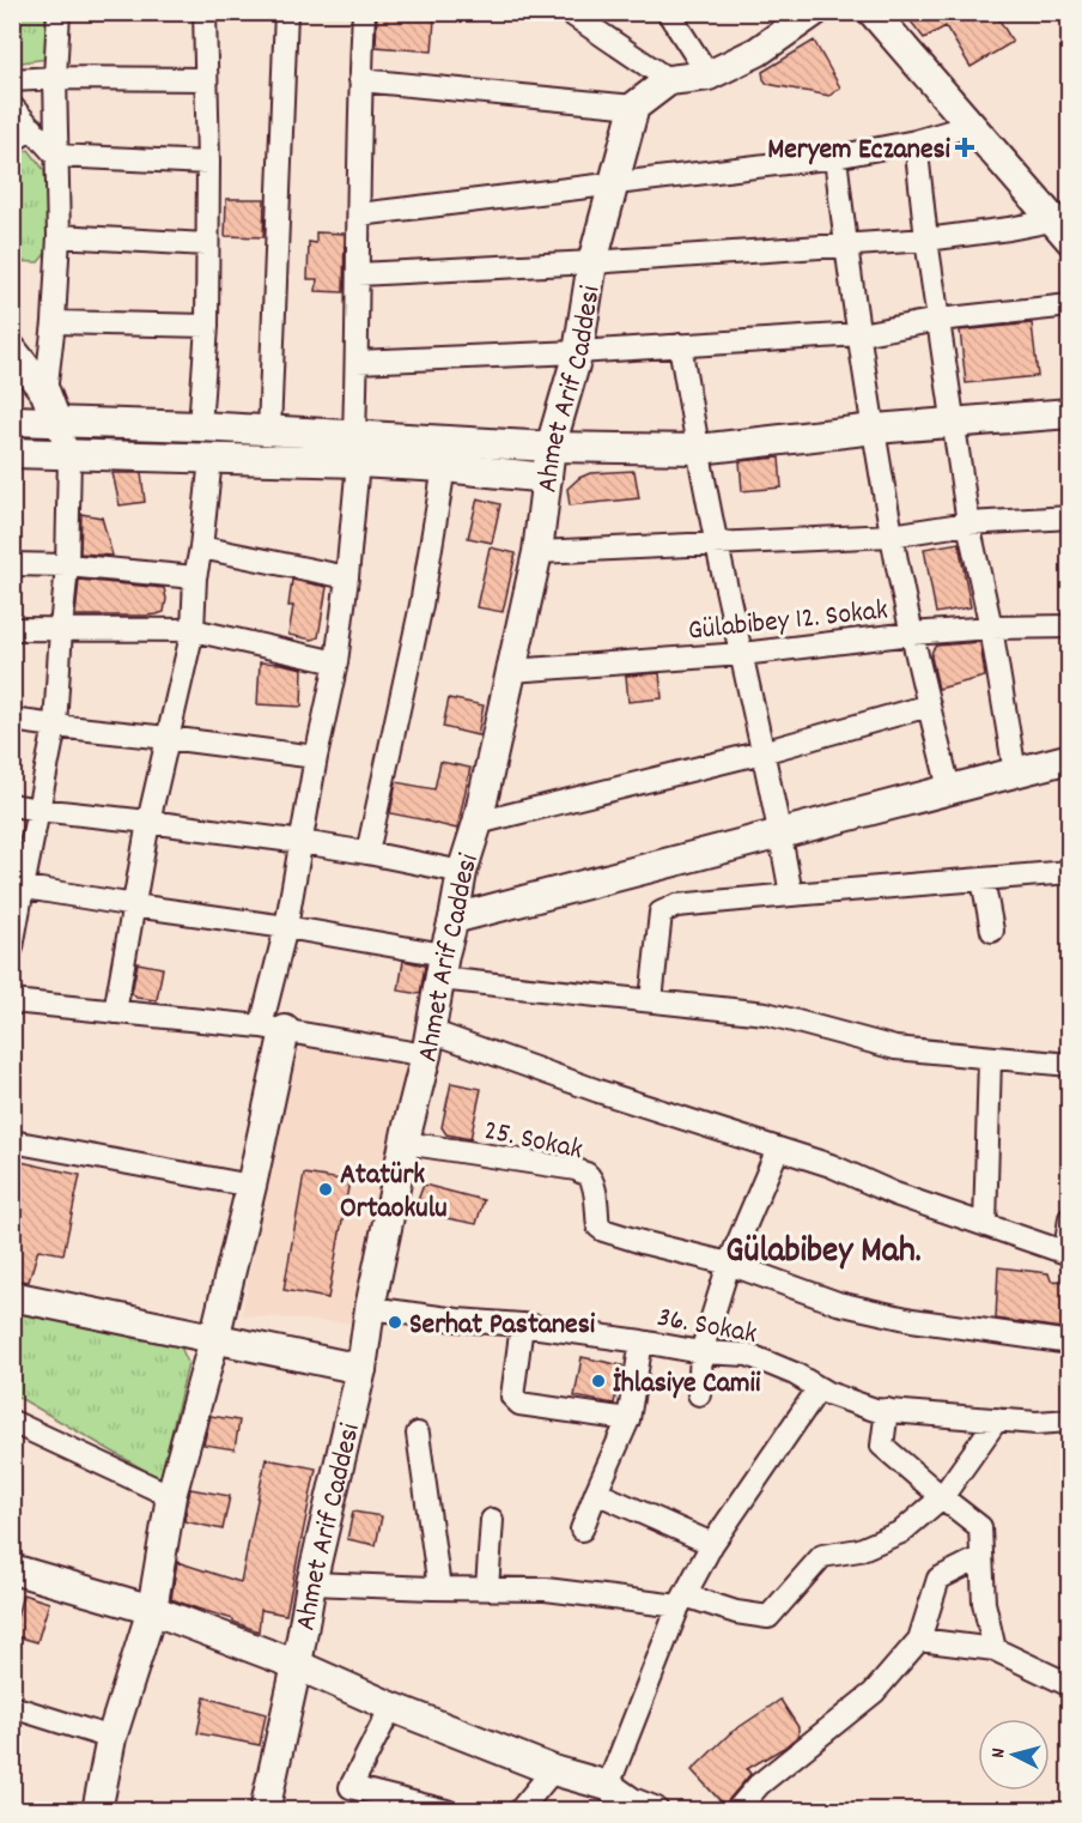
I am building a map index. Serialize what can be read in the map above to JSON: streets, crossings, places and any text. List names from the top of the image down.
{
  "streets": {
    "street": [
      "Ahmet Arif Caddesi",
      "Gülabibey 12. Sokak",
      "25. Sokak",
      "36. Sokak"
    ]
  },
  "crossings": [
    ["Ahmet Arif Caddesi", "Gülabibey 12. Sokak"],
    ["Ahmet Arif Caddesi", "25. Sokak"],
    ["Ahmet Arif Caddesi", "36. Sokak"]
  ],
  "districts": ["Gülabibey Mah."],
  "places": {
    "health": ["Meryem Eczanesi"],
    "other": ["Atatürk Ortaokulu", "Serhat Pastanesi", "İhlasiye Camii"]
  },
  "north": "left"
}
